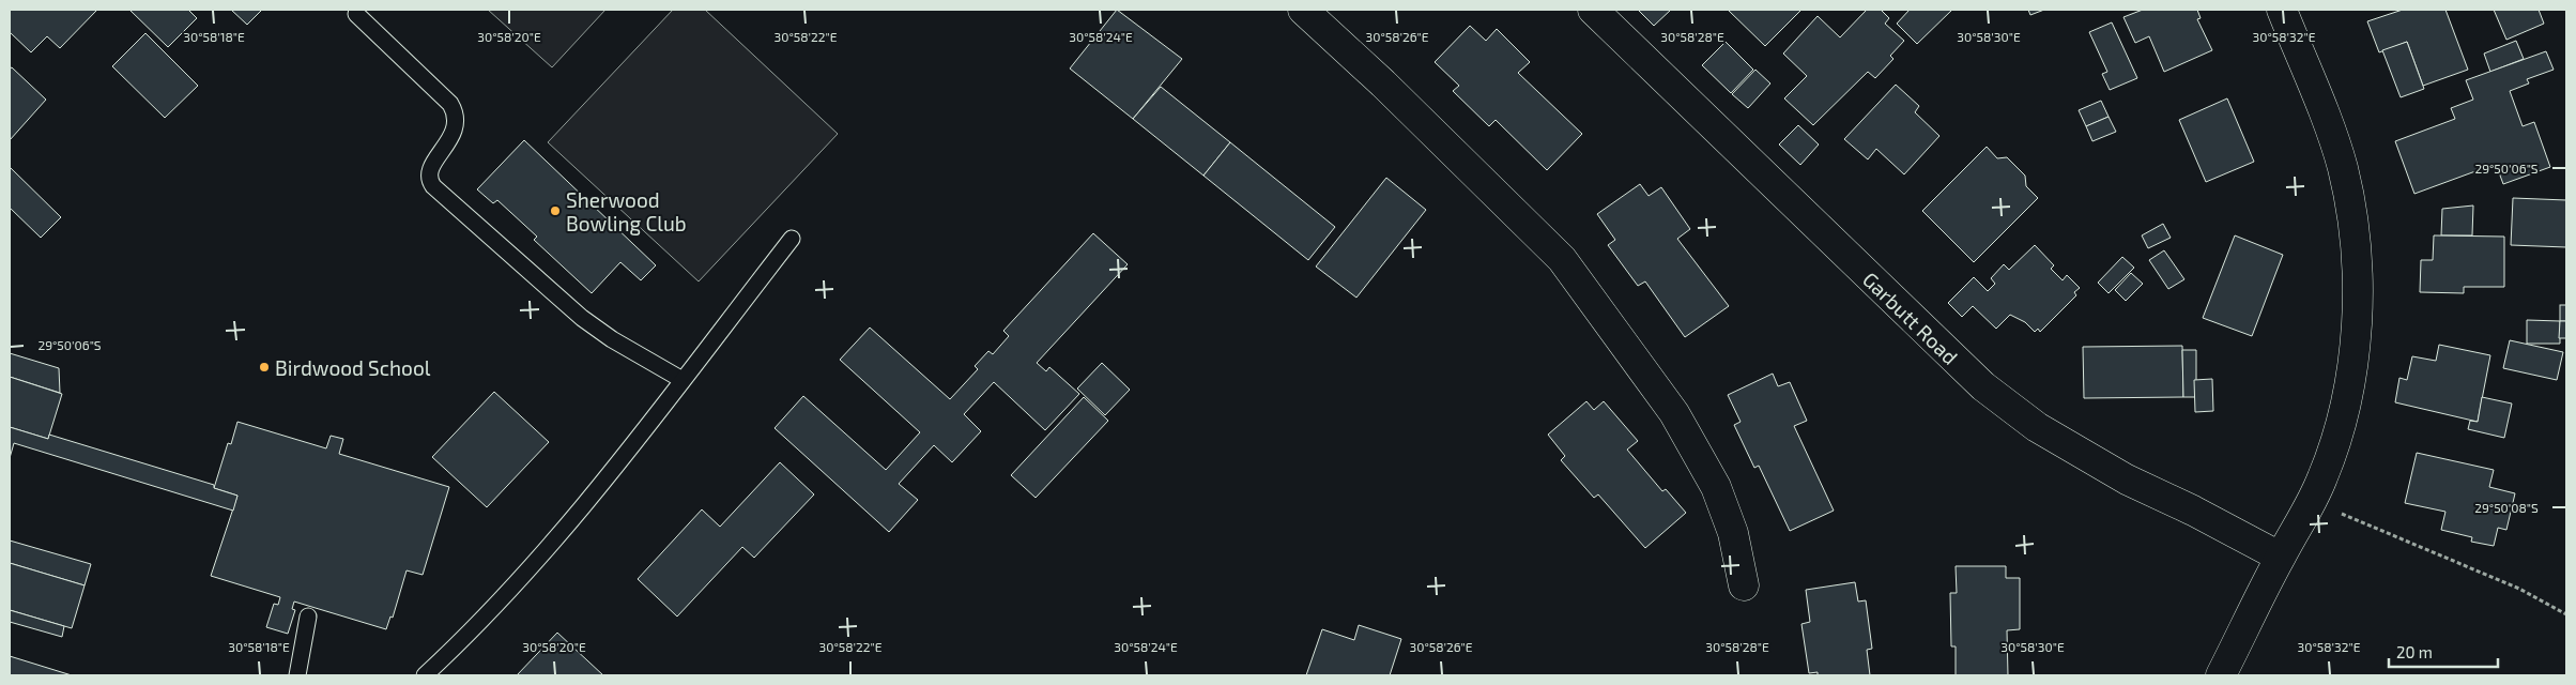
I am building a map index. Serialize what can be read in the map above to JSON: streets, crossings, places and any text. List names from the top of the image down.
{
  "streets": {
    "street": ["Garbutt Road"]
  },
  "places": ["Sherwood Bowling Club", "Birdwood School"],
  "scale_bar": "20 m",
  "coordinates": [
    "30°58'18\"E",
    "30°58'20\"E",
    "30°58'22\"E",
    "30°58'24\"E",
    "30°58'26\"E",
    "30°58'28\"E",
    "30°58'30\"E",
    "30°58'32\"E",
    "29°50'06\"S",
    "29°50'08\"S"
  ]
}
